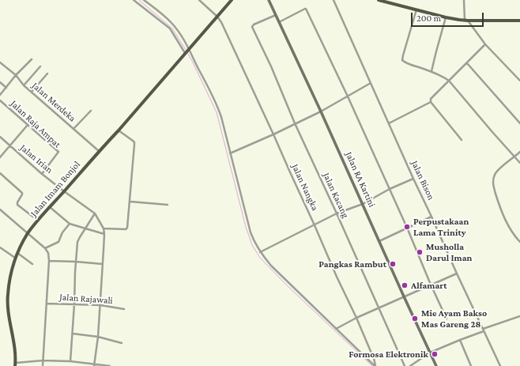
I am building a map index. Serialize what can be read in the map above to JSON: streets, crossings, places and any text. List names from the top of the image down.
{
  "streets": {
    "main road": ["Jalan RA Kartini", "Jalan Imam Bonjol"],
    "street": [
      "Jalan Merdeka",
      "Jalan Raja Ampat",
      "Jalan Irian",
      "Jalan Bison",
      "Jalan Nangka",
      "Jalan Kacang",
      "Jalan Rajawali"
    ]
  },
  "crossings": [
    ["Jalan Merdeka", "Jalan Imam Bonjol"],
    ["Jalan Raja Ampat", "Jalan Irian"],
    ["Jalan Irian", "Jalan Imam Bonjol"],
    ["Jalan RA Kartini", "Jalan Kacang"],
    ["Jalan Nangka", "Jalan Imam Bonjol"]
  ],
  "places": [
    "Perpustakaan Lama Trinity",
    "Musholla Darul Iman",
    "Pangkas Rambut",
    "Alfamart",
    "Mie Ayam Bakso Mas Gareng 28",
    "Formosa Elektronik"
  ],
  "scale_bar": "200 m"
}
